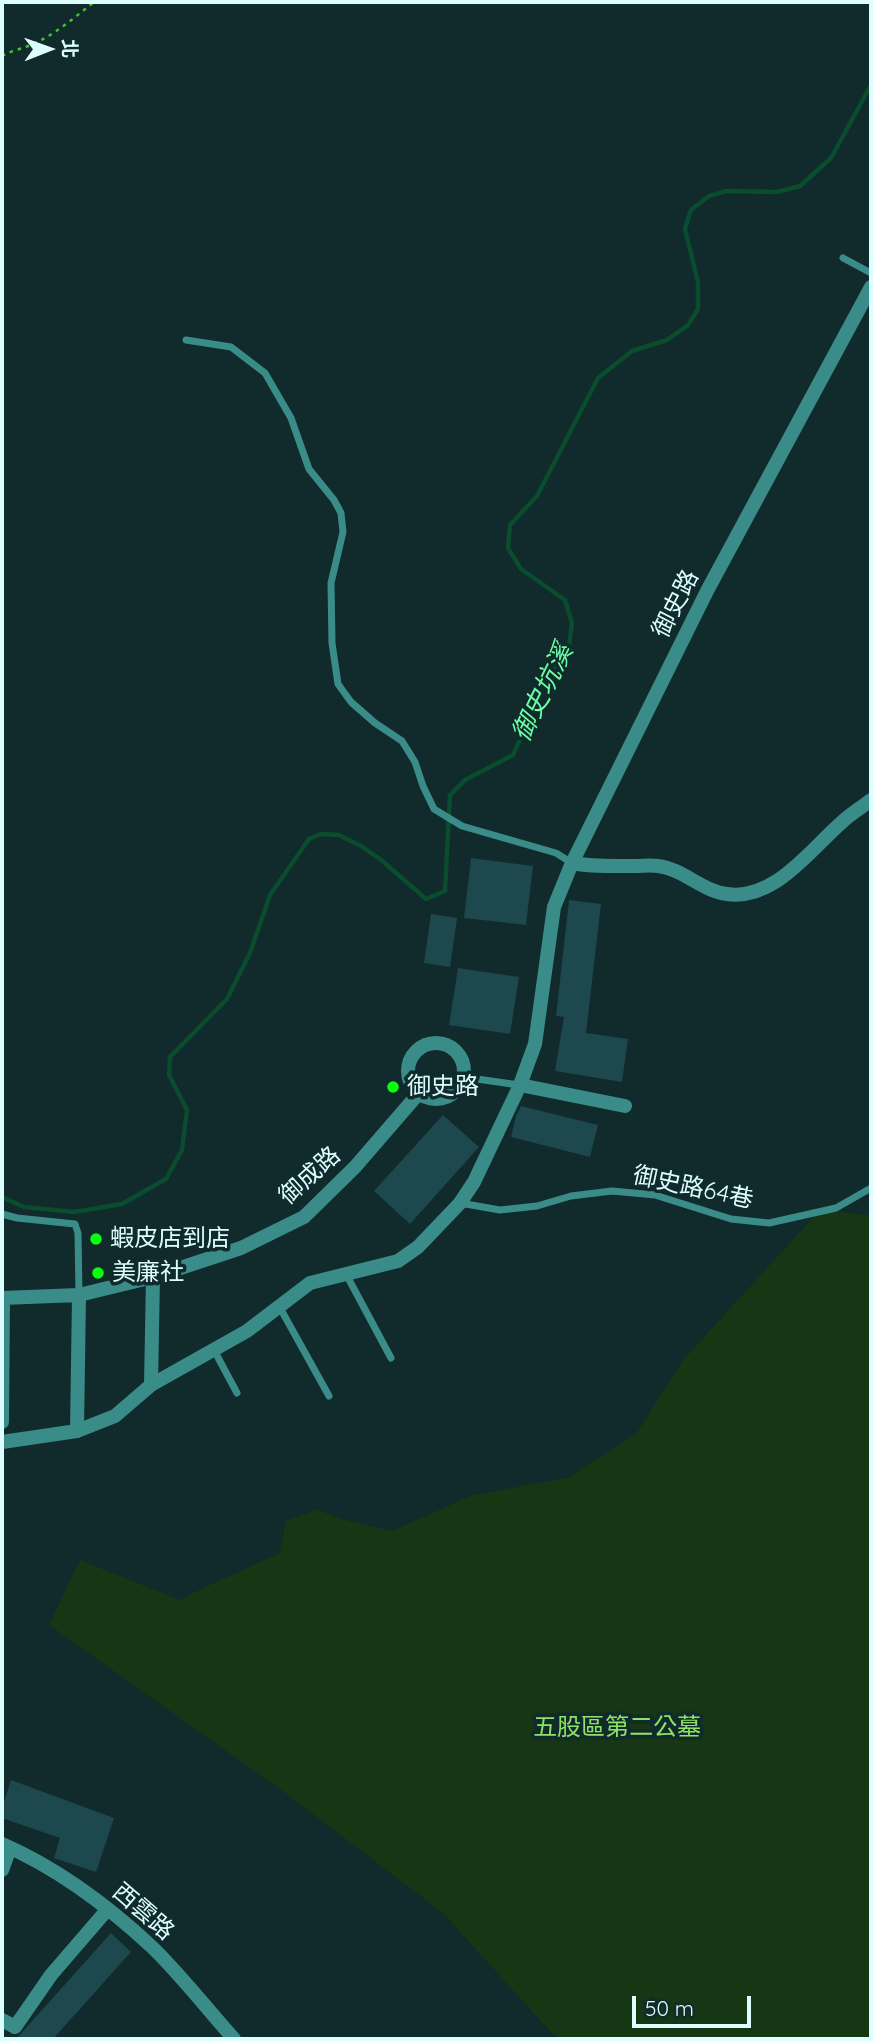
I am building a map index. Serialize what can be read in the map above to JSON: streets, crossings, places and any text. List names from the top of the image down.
{
  "streets": {
    "street": ["御史路", "御成路", "西雲路"],
    "lane": ["御史路64巷"]
  },
  "crossings": [
    ["御史路", "御史路64巷"]
  ],
  "water": ["御史坑溪"],
  "parks": ["五股區第二公墓"],
  "places": ["御史路", "蝦皮店到店", "美廉社"],
  "scale_bar": "50 m",
  "north": "right"
}
